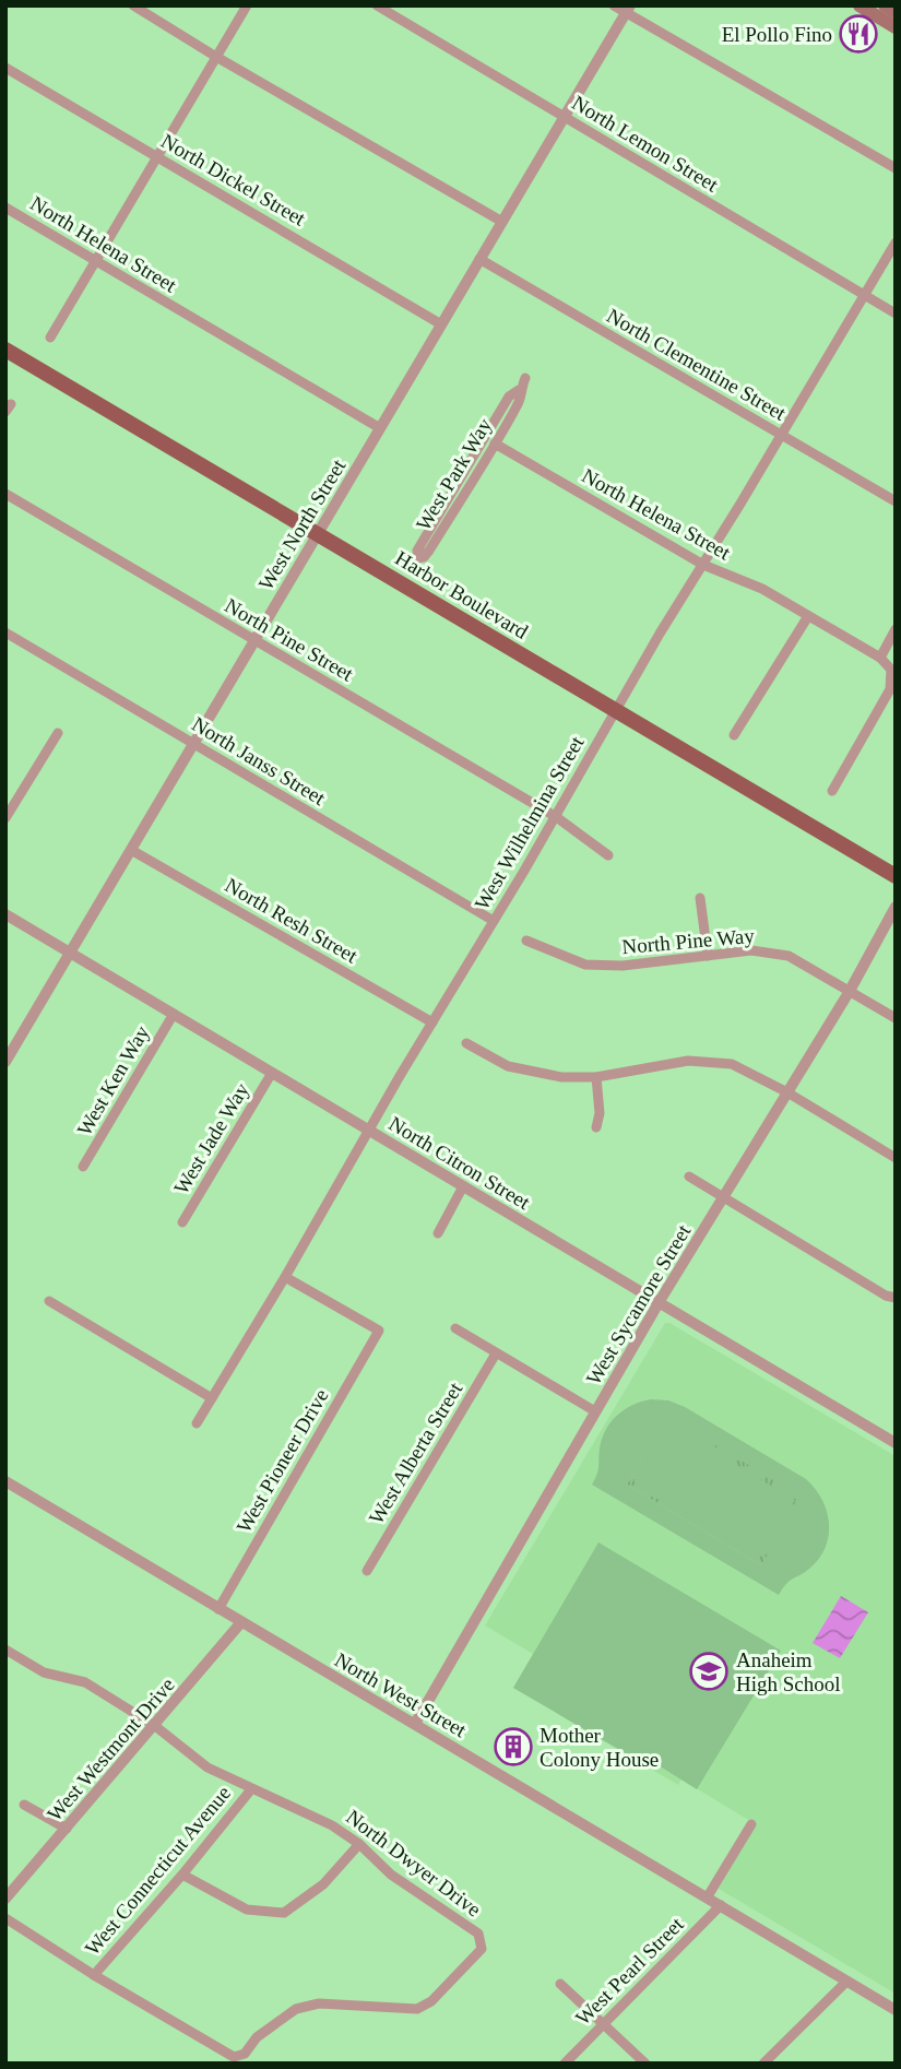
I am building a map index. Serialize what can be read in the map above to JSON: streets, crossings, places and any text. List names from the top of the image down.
{
  "streets": {
    "main road": ["Harbor Boulevard"],
    "street": [
      "North Lemon Street",
      "North Dickel Street",
      "North Helena Street",
      "North Clementine Street",
      "West Park Way",
      "West North Street",
      "North Pine Street",
      "North Janss Street",
      "West Wilhelmina Street",
      "North Resh Street",
      "North Pine Way",
      "West Ken Way",
      "West Jade Way",
      "North Citron Street",
      "West Sycamore Street",
      "West Alberta Street",
      "West Pioneer Drive",
      "North West Street",
      "West Westmont Drive",
      "North Dwyer Drive",
      "West Connecticut Avenue",
      "West Pearl Street"
    ]
  },
  "crossings": [
    ["North Lemon Street", "West North Street"],
    ["North Lemon Street", "West Wilhelmina Street"],
    ["North Dickel Street", "West North Street"],
    ["North Helena Street", "West Park Way"],
    ["North Helena Street", "West North Street"],
    ["North Helena Street", "West Wilhelmina Street"],
    ["North Clementine Street", "West North Street"],
    ["North Clementine Street", "West Wilhelmina Street"],
    ["West North Street", "Harbor Boulevard"],
    ["West North Street", "North Pine Street"],
    ["West North Street", "North Janss Street"],
    ["West North Street", "North Resh Street"],
    ["West North Street", "North Citron Street"],
    ["Harbor Boulevard", "West Wilhelmina Street"],
    ["North Pine Street", "West Wilhelmina Street"],
    ["North Janss Street", "West Wilhelmina Street"],
    ["West Wilhelmina Street", "North Resh Street"],
    ["West Wilhelmina Street", "North Citron Street"],
    ["West Wilhelmina Street", "West Pioneer Drive"],
    ["North Pine Way", "West Sycamore Street"],
    ["West Ken Way", "North Citron Street"],
    ["West Jade Way", "North Citron Street"],
    ["North Citron Street", "West Sycamore Street"],
    ["West Sycamore Street", "North West Street"],
    ["West Pioneer Drive", "North West Street"],
    ["North West Street", "West Westmont Drive"],
    ["North West Street", "West Pearl Street"],
    ["West Westmont Drive", "North Dwyer Drive"],
    ["North Dwyer Drive", "West Connecticut Avenue"]
  ],
  "places": {
    "restaurant": ["El Pollo Fino"],
    "school or university": ["Anaheim High School"],
    "building": ["Mother Colony House"]
  }
}
